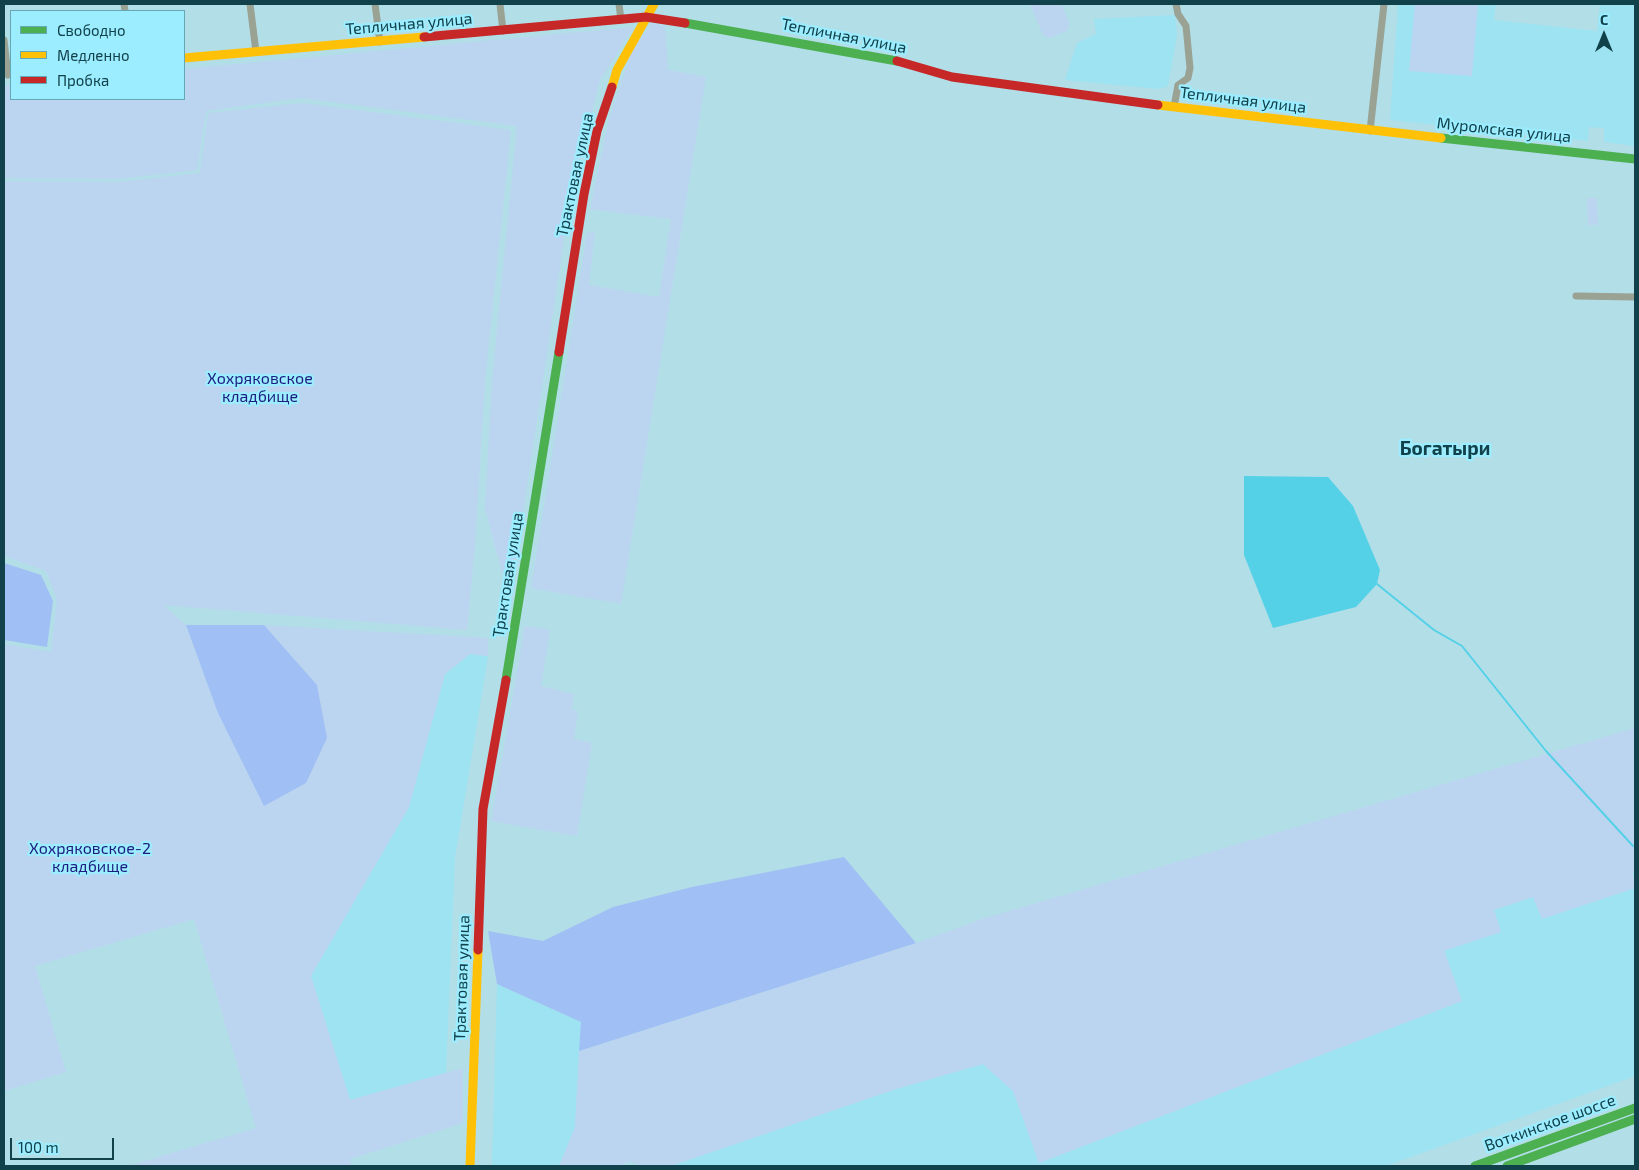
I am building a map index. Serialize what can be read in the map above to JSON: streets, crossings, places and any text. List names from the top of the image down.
{
  "streets": {
    "street": [
      "Тепличная улица",
      "Муромская улица",
      "Трактовая улица",
      "Воткинское шоссе"
    ]
  },
  "crossings": [
    ["Тепличная улица", "Муромская улица"],
    ["Тепличная улица", "Трактовая улица"]
  ],
  "districts": ["Богатыри"],
  "parks": ["Хохряковское кладбище", "Хохряковское-2 кладбище"],
  "legend": ["Свободно", "Медленно", "Пробка"],
  "scale_bar": "100 m",
  "north": "top"
}
